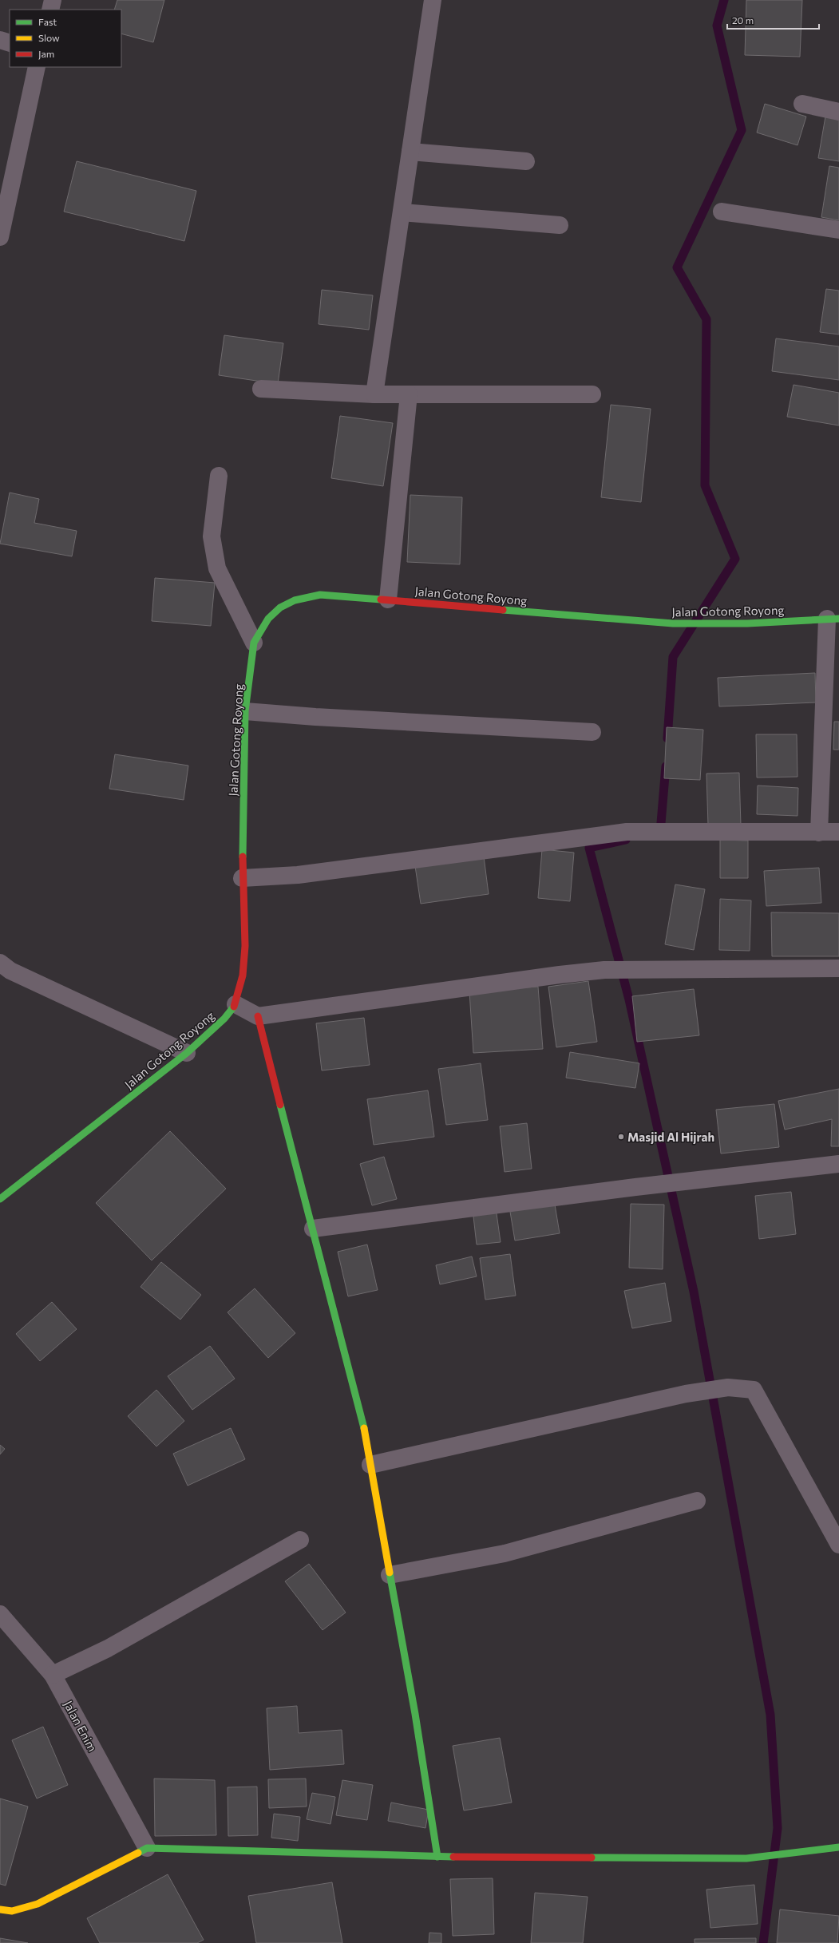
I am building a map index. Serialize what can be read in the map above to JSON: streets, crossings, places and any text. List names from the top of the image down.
{
  "streets": {
    "street": ["Jalan Gotong Royong", "Jalan Enim"]
  },
  "places": ["Masjid Al Hijrah"],
  "legend": ["Fast", "Slow", "Jam"],
  "scale_bar": "20 m"
}
